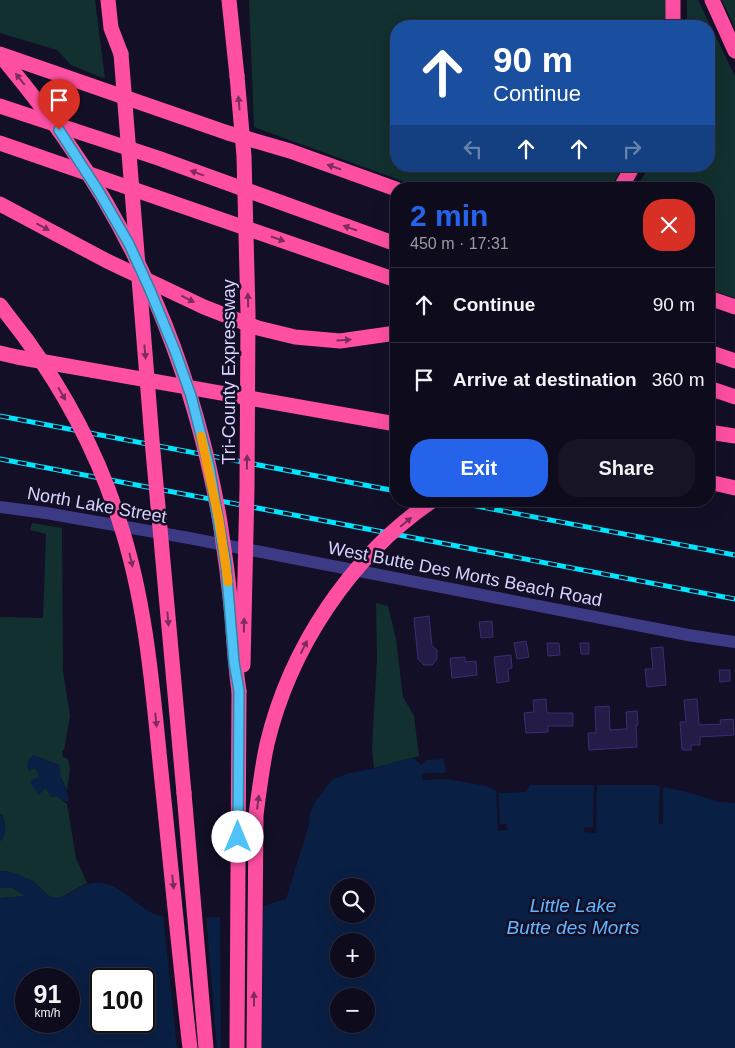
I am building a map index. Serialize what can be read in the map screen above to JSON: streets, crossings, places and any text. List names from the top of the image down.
{
  "streets": {
    "highway": ["Tri-County Expressway"],
    "street": ["North Lake Street", "West Butte Des Morts Beach Road"]
  },
  "crossings": [
    ["North Lake Street", "West Butte Des Morts Beach Road"]
  ],
  "water": ["Little Lake Butte des Morts"],
  "page": {
    "turn": ["90 m", "Continue"],
    "heading": ["2 min", "450 m · 17:31"],
    "list": [
      {
        "name": "Continue",
        "value": "90 m"
      },
      {
        "name": "Arrive at destination",
        "value": "360 m"
      }
    ],
    "buttons": ["Exit", "Share"],
    "map_buttons": ["+", "−"],
    "speed": "91 km/h",
    "limit": "100"
  }
}
